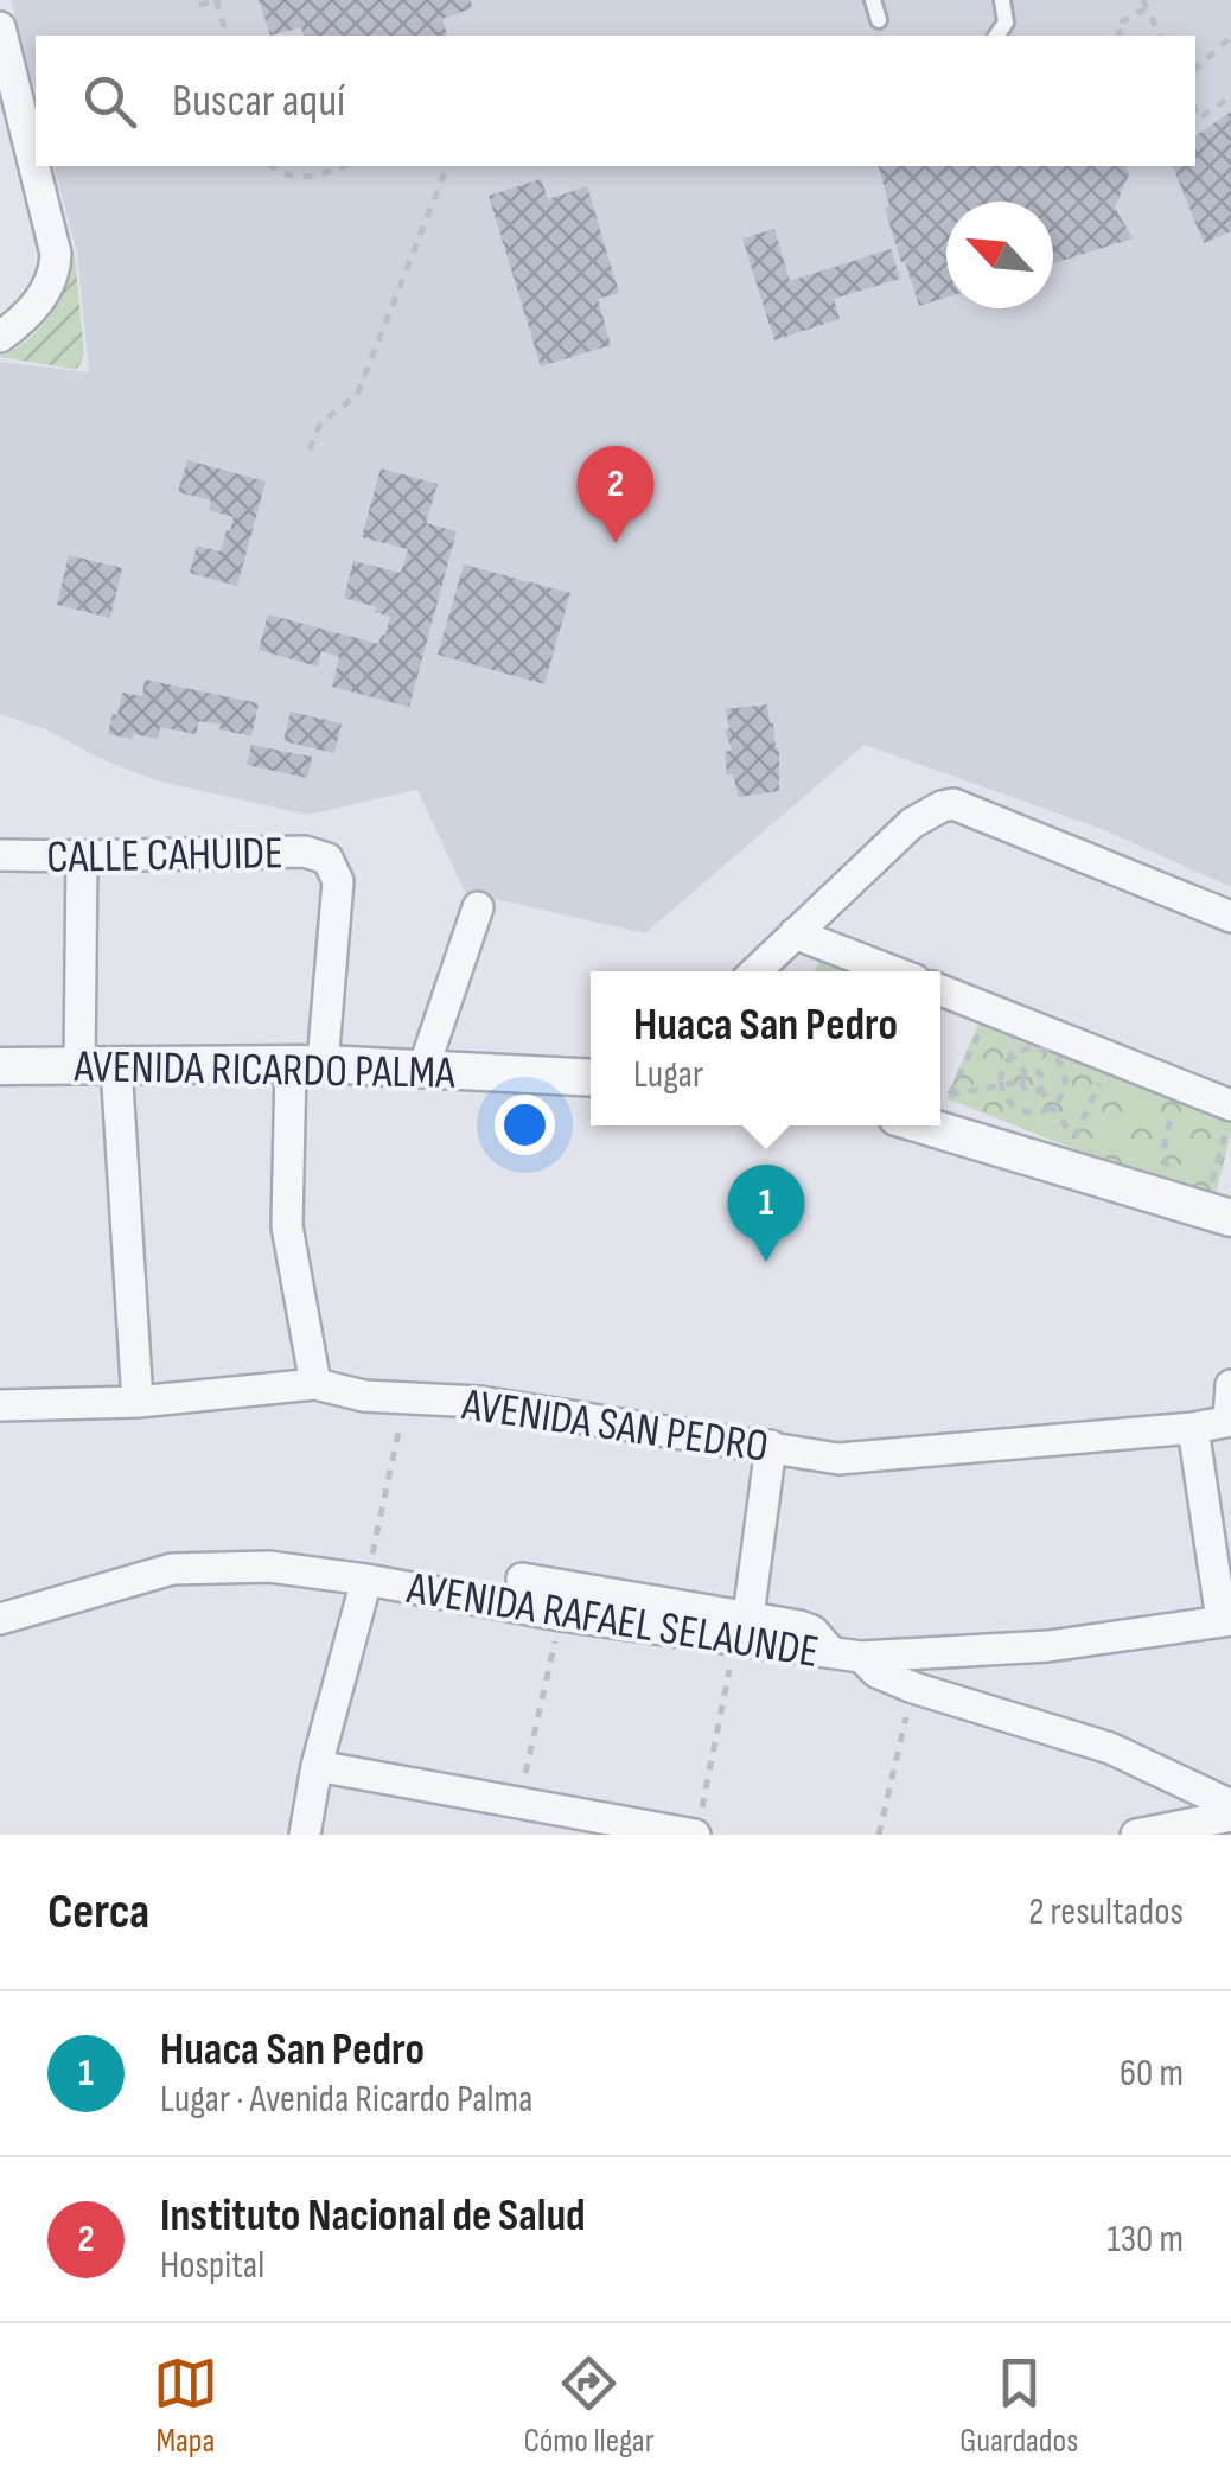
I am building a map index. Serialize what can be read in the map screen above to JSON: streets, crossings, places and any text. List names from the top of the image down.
{
  "streets": {
    "street": [
      "CALLE CAHUIDE",
      "AVENIDA RICARDO PALMA",
      "AVENIDA SAN PEDRO",
      "AVENIDA RAFAEL SELAUNDE"
    ]
  },
  "crossings": [
    ["CALLE CAHUIDE", "AVENIDA RICARDO PALMA"]
  ],
  "north": "top left",
  "page": {
    "search": "Buscar aquí",
    "pins": ["2", "1"],
    "popup": ["Huaca San Pedro", "Lugar"],
    "heading": ["Cerca", "2 resultados"],
    "list": [
      {
        "mark": "1",
        "name": "Huaca San Pedro",
        "note": "Lugar · Avenida Ricardo Palma",
        "value": "60 m"
      },
      {
        "mark": "2",
        "name": "Instituto Nacional de Salud",
        "note": "Hospital",
        "value": "130 m"
      }
    ],
    "nav": ["Mapa", "Cómo llegar", "Guardados"]
  }
}
